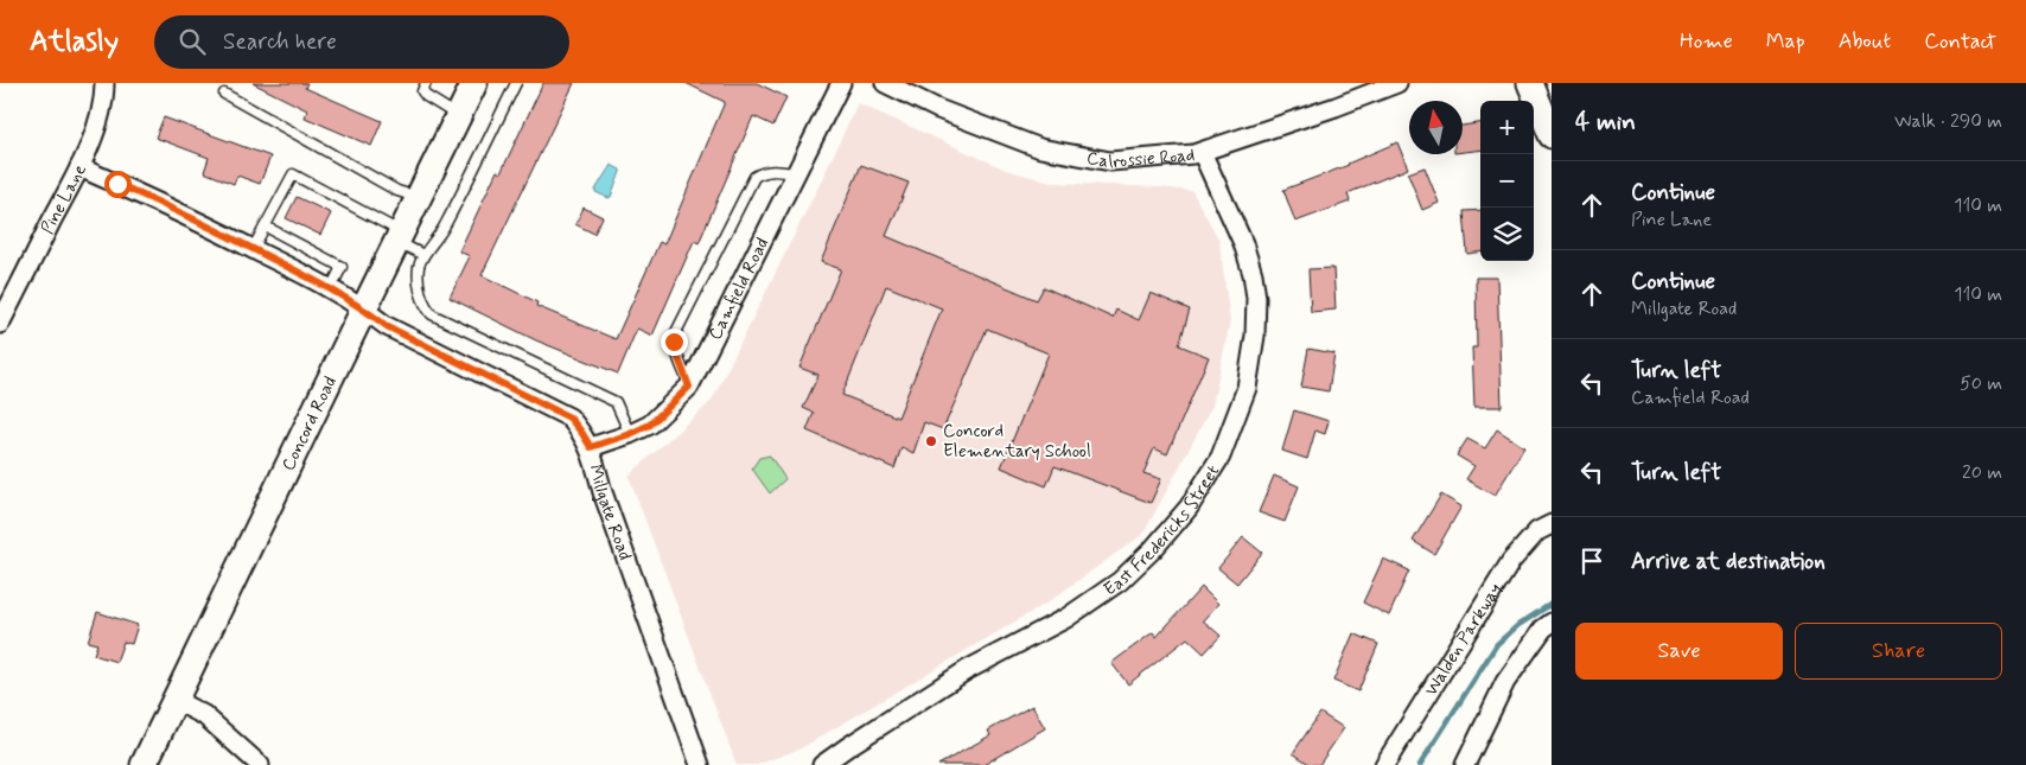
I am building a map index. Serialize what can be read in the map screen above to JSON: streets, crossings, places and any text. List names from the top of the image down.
{
  "streets": {
    "street": [
      "Calrossie Road",
      "Pine Lane",
      "Camfield Road",
      "Concord Road",
      "Millgate Road",
      "East Fredericks Street",
      "Walden Parkway"
    ]
  },
  "crossings": [
    ["Calrossie Road", "East Fredericks Street"],
    ["Pine Lane", "Concord Road"],
    ["Pine Lane", "Millgate Road"],
    ["Camfield Road", "Millgate Road"],
    ["Concord Road", "Millgate Road"]
  ],
  "places": ["Concord Elementary School"],
  "north": "top",
  "page": {
    "header": "Atlasly",
    "search": "Search here",
    "nav": [
      "Home",
      "Map",
      "About",
      "Contact"
    ],
    "heading": ["4 min", "Walk · 290 m"],
    "map_buttons": ["+", "−"],
    "list": [
      ["Continue", "Pine Lane", "110 m"],
      ["Continue", "Millgate Road", "110 m"],
      ["Turn left", "Camfield Road", "50 m"],
      ["Turn left", "20 m"],
      "Arrive at destination"
    ],
    "buttons": ["Save", "Share"]
  }
}
